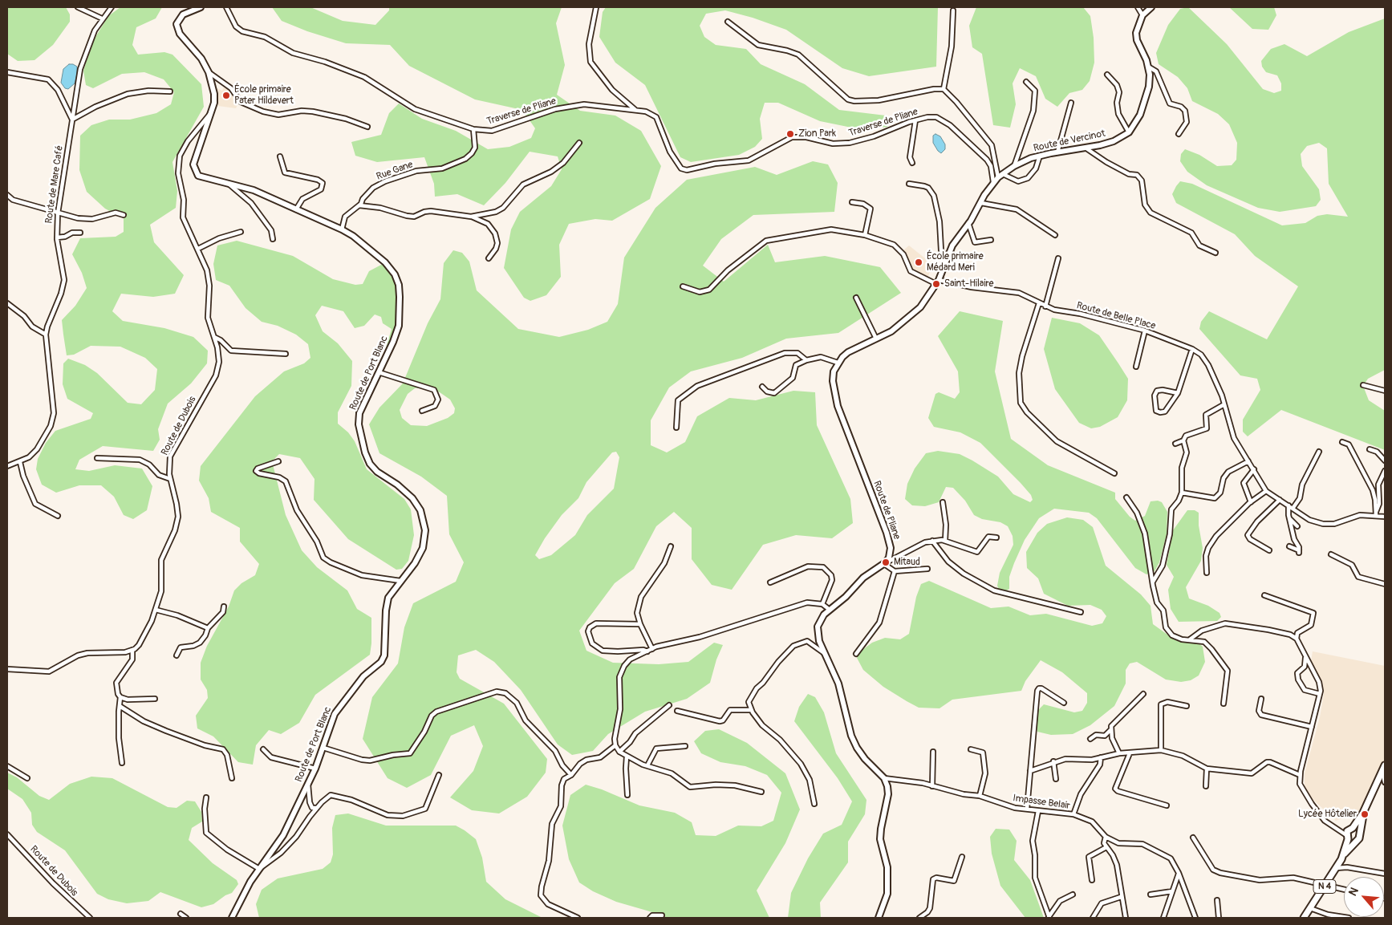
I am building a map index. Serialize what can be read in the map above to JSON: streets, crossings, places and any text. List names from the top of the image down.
{
  "streets": {
    "main road": ["N 4"],
    "street": [
      "Traverse de Pliane",
      "Route de Vercinot",
      "Rue Gane",
      "Route de Mare Café",
      "Route de Belle Place",
      "Route de Port Blanc",
      "Route de Dubois",
      "Route de Pliane",
      "Impasse Belair"
    ]
  },
  "crossings": [
    ["Traverse de Pliane", "Route de Vercinot"],
    ["Traverse de Pliane", "Rue Gane"],
    ["Route de Vercinot", "Route de Belle Place"],
    ["Rue Gane", "Route de Port Blanc"],
    ["Route de Port Blanc", "Route de Dubois"]
  ],
  "places": [
    "École primaire Pater Hildevert",
    "Zion Park",
    "École primaire Médard Meri",
    "Saint-Hilaire",
    "Mitaud",
    "Lycée Hôtelier"
  ],
  "north": "top left"
}
